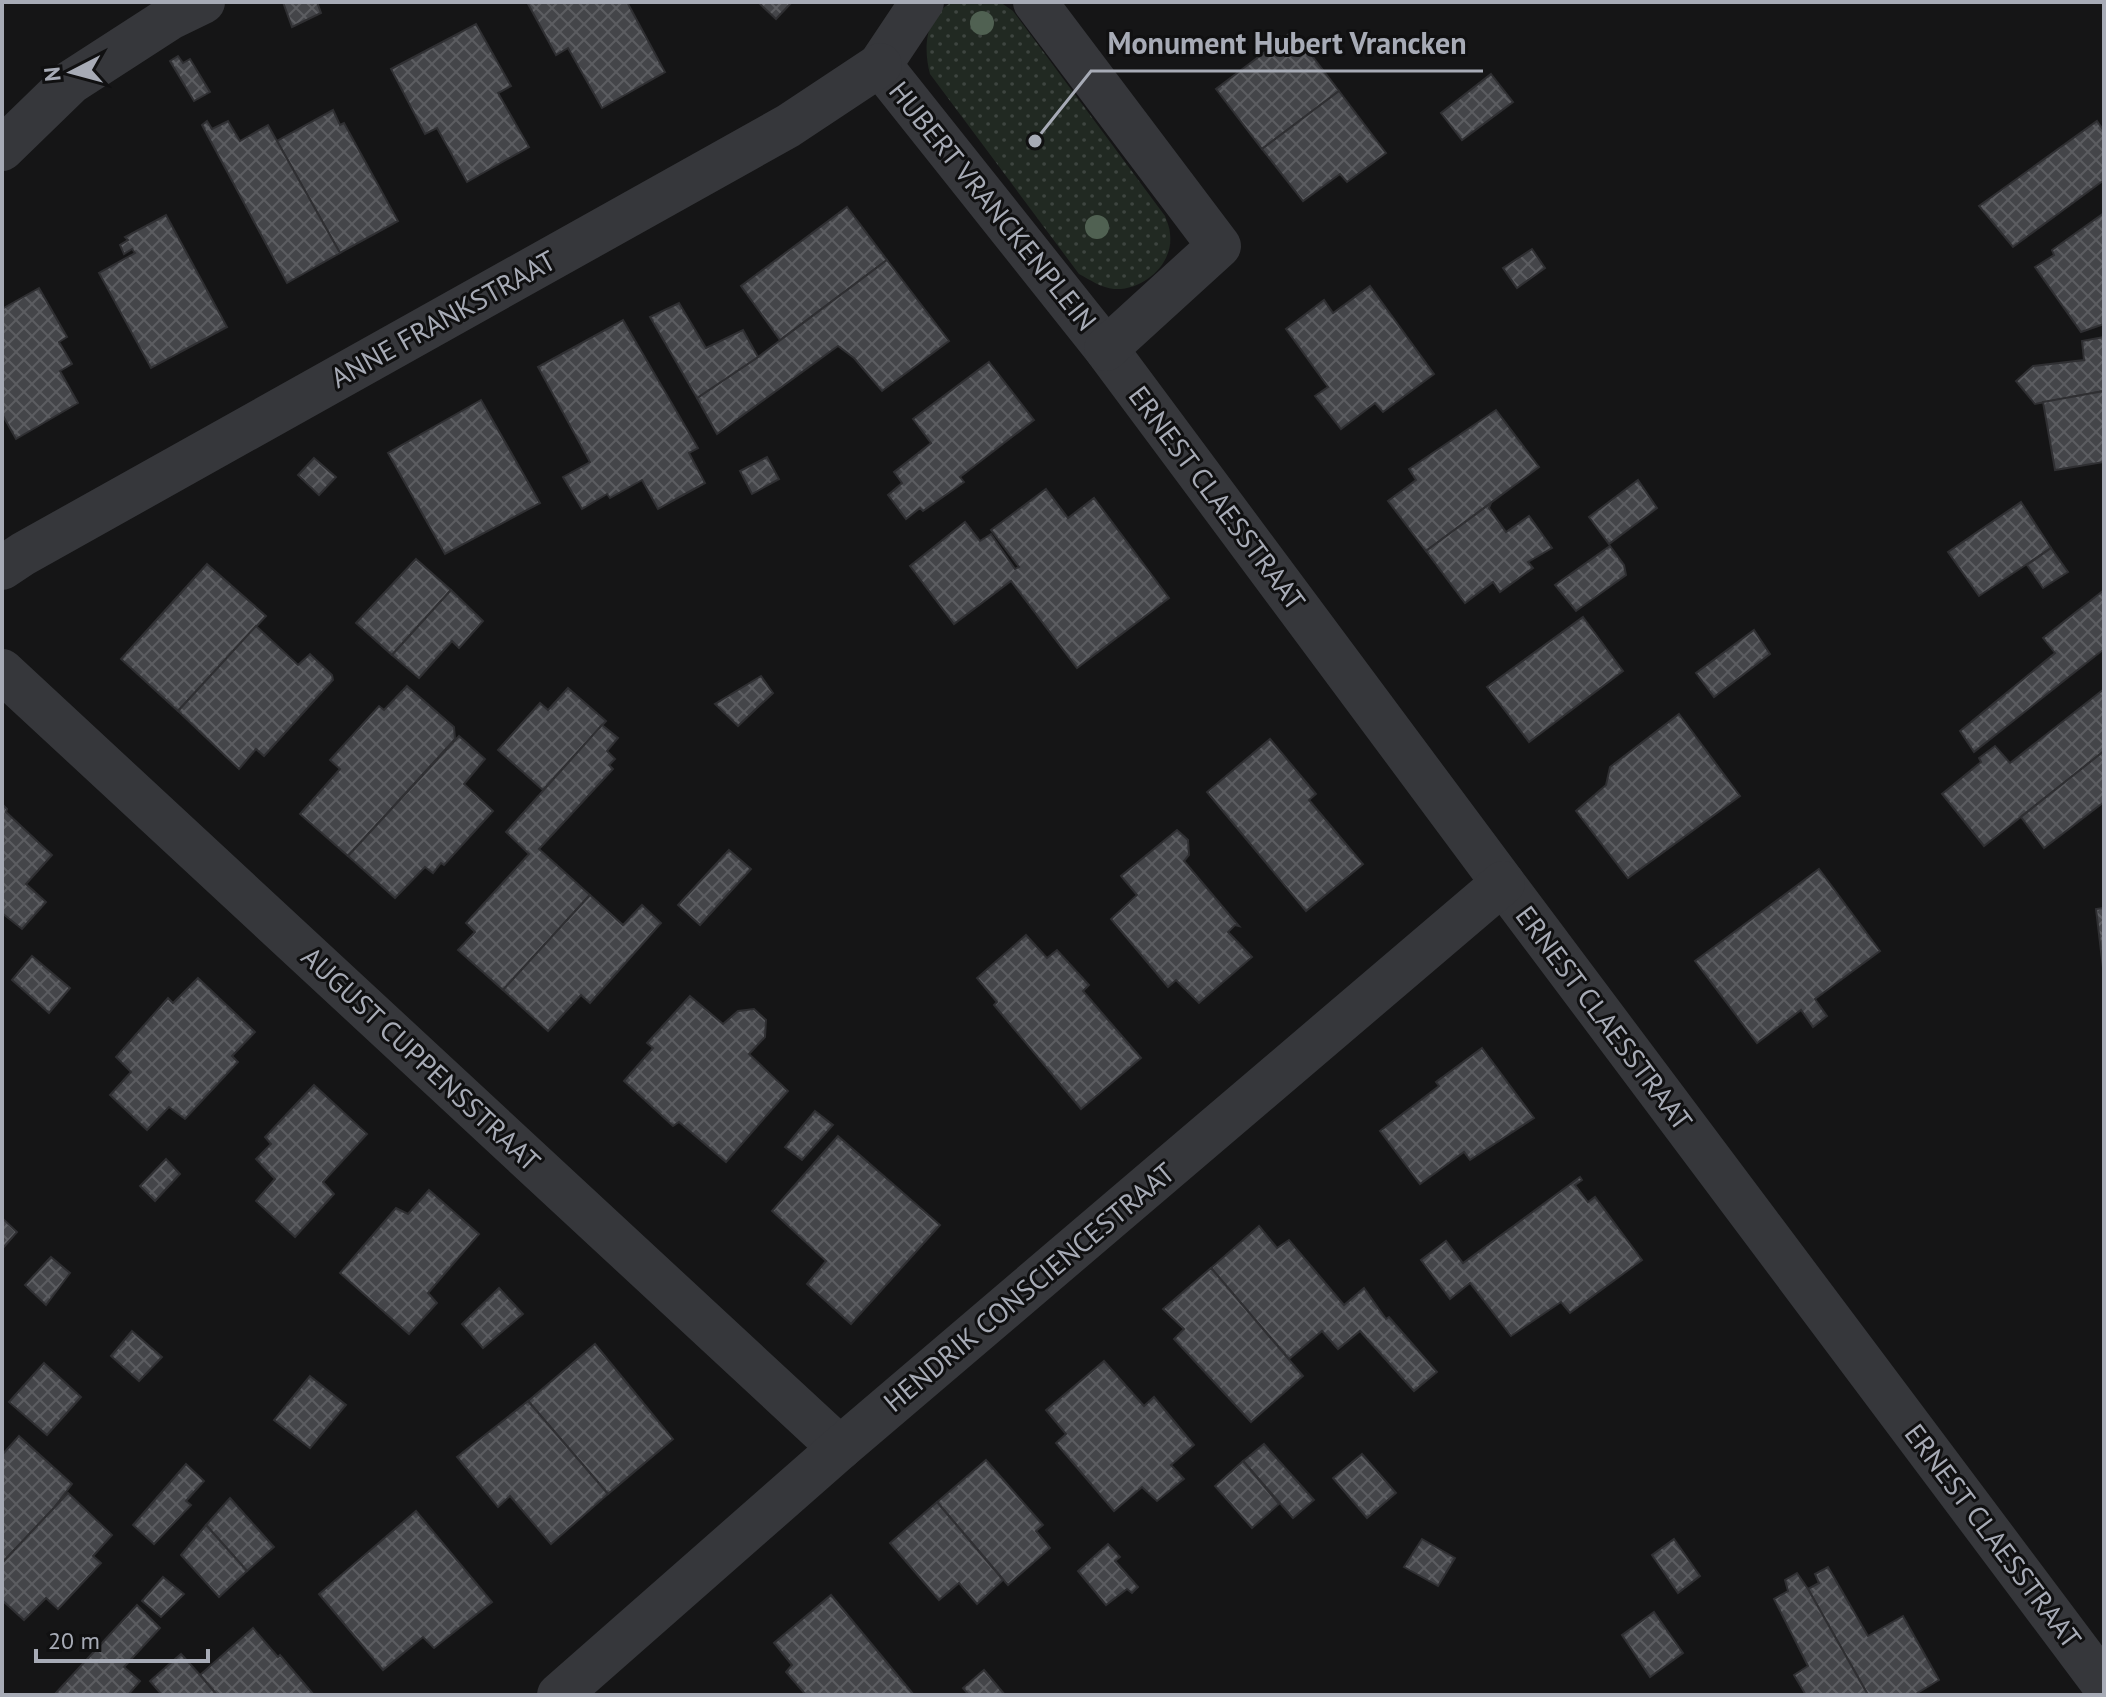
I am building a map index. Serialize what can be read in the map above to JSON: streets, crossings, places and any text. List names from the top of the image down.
{
  "streets": {
    "street": [
      "HUBERT VRANCKENPLEIN",
      "ANNE FRANKSTRAAT",
      "ERNEST CLAESSTRAAT",
      "AUGUST CUPPENSSTRAAT",
      "HENDRIK CONSCIENCESTRAAT"
    ]
  },
  "crossings": [
    ["HUBERT VRANCKENPLEIN", "ANNE FRANKSTRAAT"],
    ["HUBERT VRANCKENPLEIN", "ERNEST CLAESSTRAAT"],
    ["ERNEST CLAESSTRAAT", "HENDRIK CONSCIENCESTRAAT"],
    ["AUGUST CUPPENSSTRAAT", "HENDRIK CONSCIENCESTRAAT"]
  ],
  "places": ["Monument Hubert Vrancken"],
  "scale_bar": "20 m",
  "north": "left"
}
